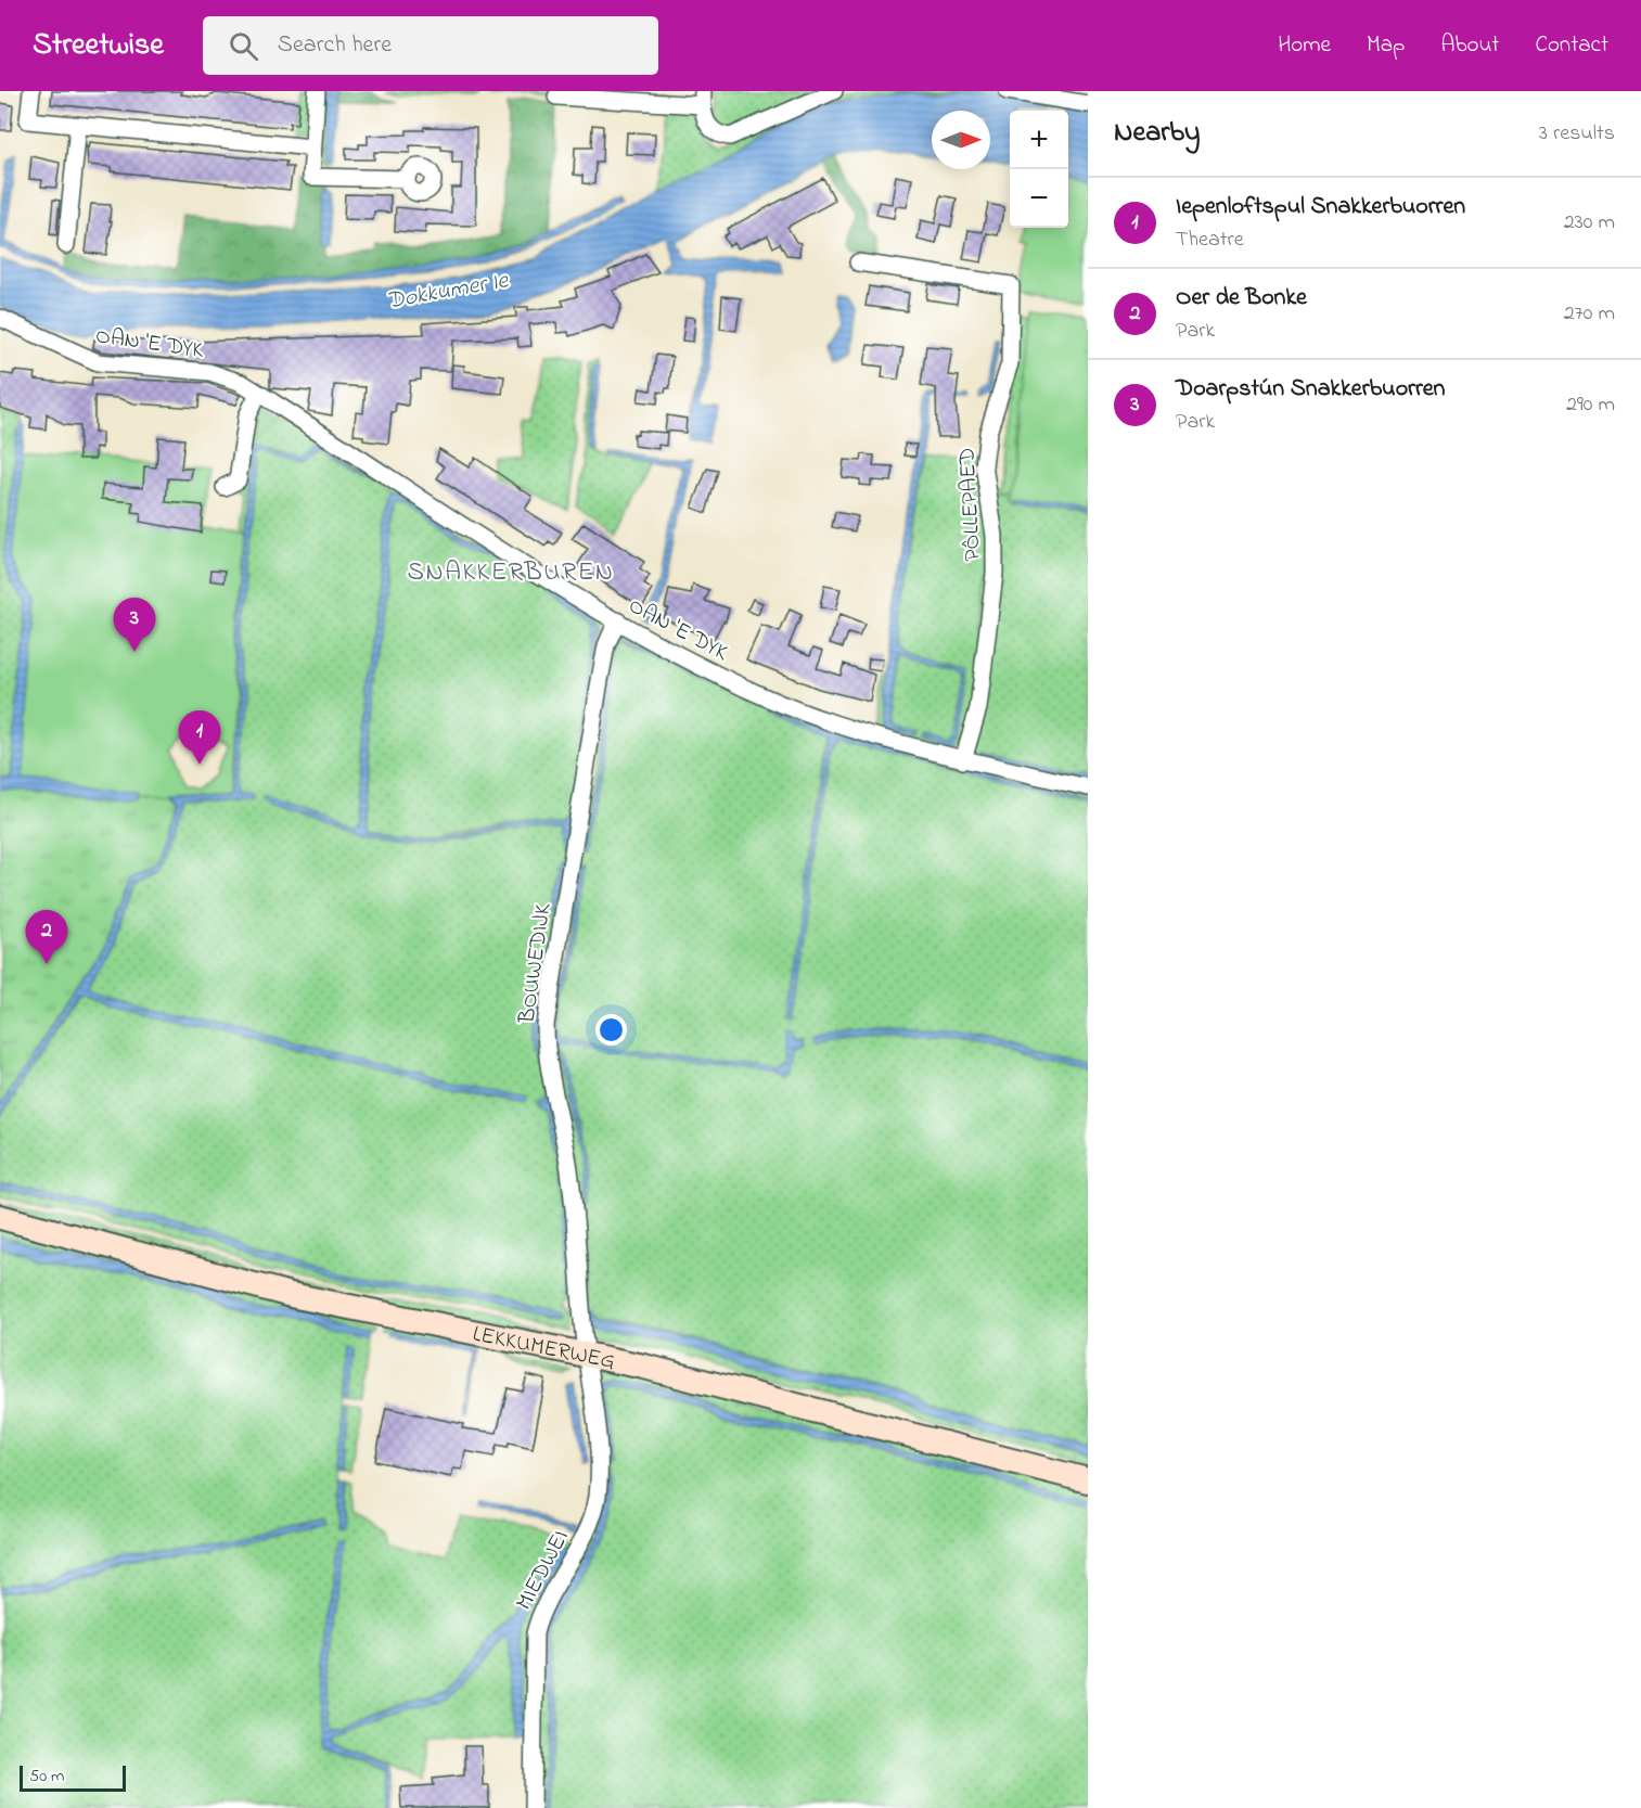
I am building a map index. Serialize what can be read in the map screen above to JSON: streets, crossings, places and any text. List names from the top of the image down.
{
  "streets": {
    "main road": ["LEKKUMERWEG"],
    "street": [
      "OAN 'E DYK",
      "PÔLLEPAED",
      "BOUWEDIJK",
      "MIEDWEI"
    ]
  },
  "crossings": [
    ["OAN 'E DYK", "PÔLLEPAED"],
    ["OAN 'E DYK", "BOUWEDIJK"],
    ["BOUWEDIJK", "LEKKUMERWEG"],
    ["BOUWEDIJK", "MIEDWEI"],
    ["LEKKUMERWEG", "MIEDWEI"]
  ],
  "districts": ["SNAKKERBUREN"],
  "water": ["Dokkumer Ie"],
  "scale_bar": "50 m",
  "north": "right",
  "page": {
    "header": "Streetwise",
    "search": "Search here",
    "nav": [
      "Home",
      "Map",
      "About",
      "Contact"
    ],
    "heading": ["Nearby", "3 results"],
    "map_buttons": ["+", "−"],
    "list": [
      {
        "mark": "1",
        "name": "Iepenloftspul Snakkerbuorren",
        "note": "Theatre",
        "value": "230 m"
      },
      {
        "mark": "2",
        "name": "Oer de Bonke",
        "note": "Park",
        "value": "270 m"
      },
      {
        "mark": "3",
        "name": "Doarpstún Snakkerbuorren",
        "note": "Park",
        "value": "290 m"
      }
    ],
    "pins": ["3", "1", "2"],
    "scale": "50 m"
  }
}
